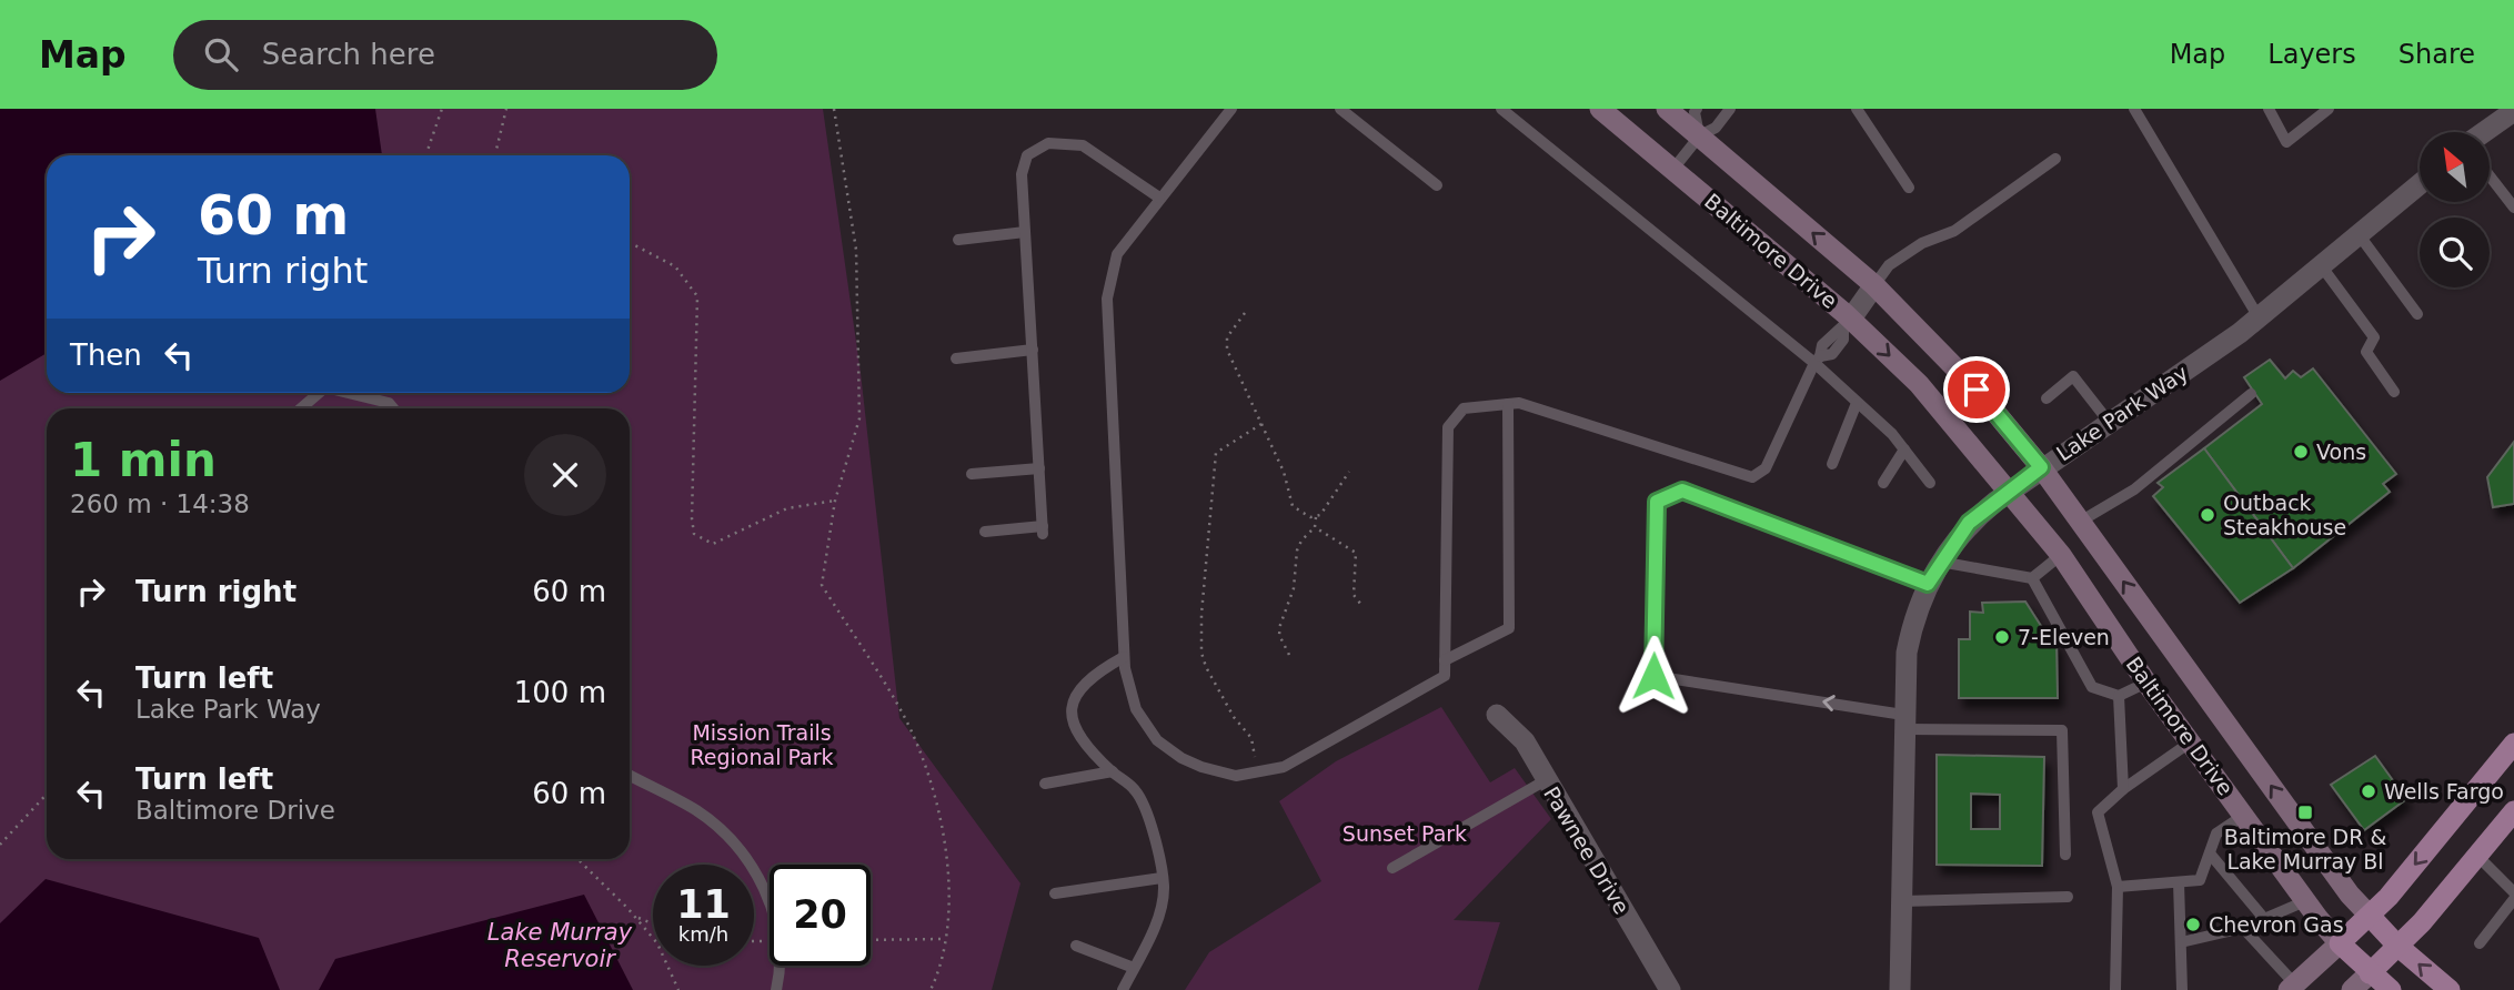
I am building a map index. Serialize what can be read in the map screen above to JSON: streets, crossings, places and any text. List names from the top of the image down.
{
  "streets": {
    "main road": ["Baltimore Drive"],
    "street": ["Lake Park Way", "Pawnee Drive"]
  },
  "crossings": [
    ["Baltimore Drive", "Lake Park Way"]
  ],
  "water": ["Lake Murray Reservoir"],
  "parks": ["Mission Trails Regional Park", "Sunset Park"],
  "places": {
    "other": [
      "Vons",
      "Outback Steakhouse",
      "7-Eleven",
      "Wells Fargo",
      "Chevron Gas"
    ],
    "transit": ["Baltimore DR & Lake Murray Bl"]
  },
  "north": "top left",
  "page": {
    "header": "Map",
    "search": "Search here",
    "nav": ["Map", "Layers", "Share"],
    "turn": ["60 m", "Turn right"],
    "then": "Then",
    "heading": ["1 min", "260 m · 14:38"],
    "list": [
      {
        "name": "Turn right",
        "value": "60 m"
      },
      {
        "name": "Turn left",
        "note": "Lake Park Way",
        "value": "100 m"
      },
      {
        "name": "Turn left",
        "note": "Baltimore Drive",
        "value": "60 m"
      }
    ],
    "speed": "11 km/h",
    "limit": "20"
  }
}
